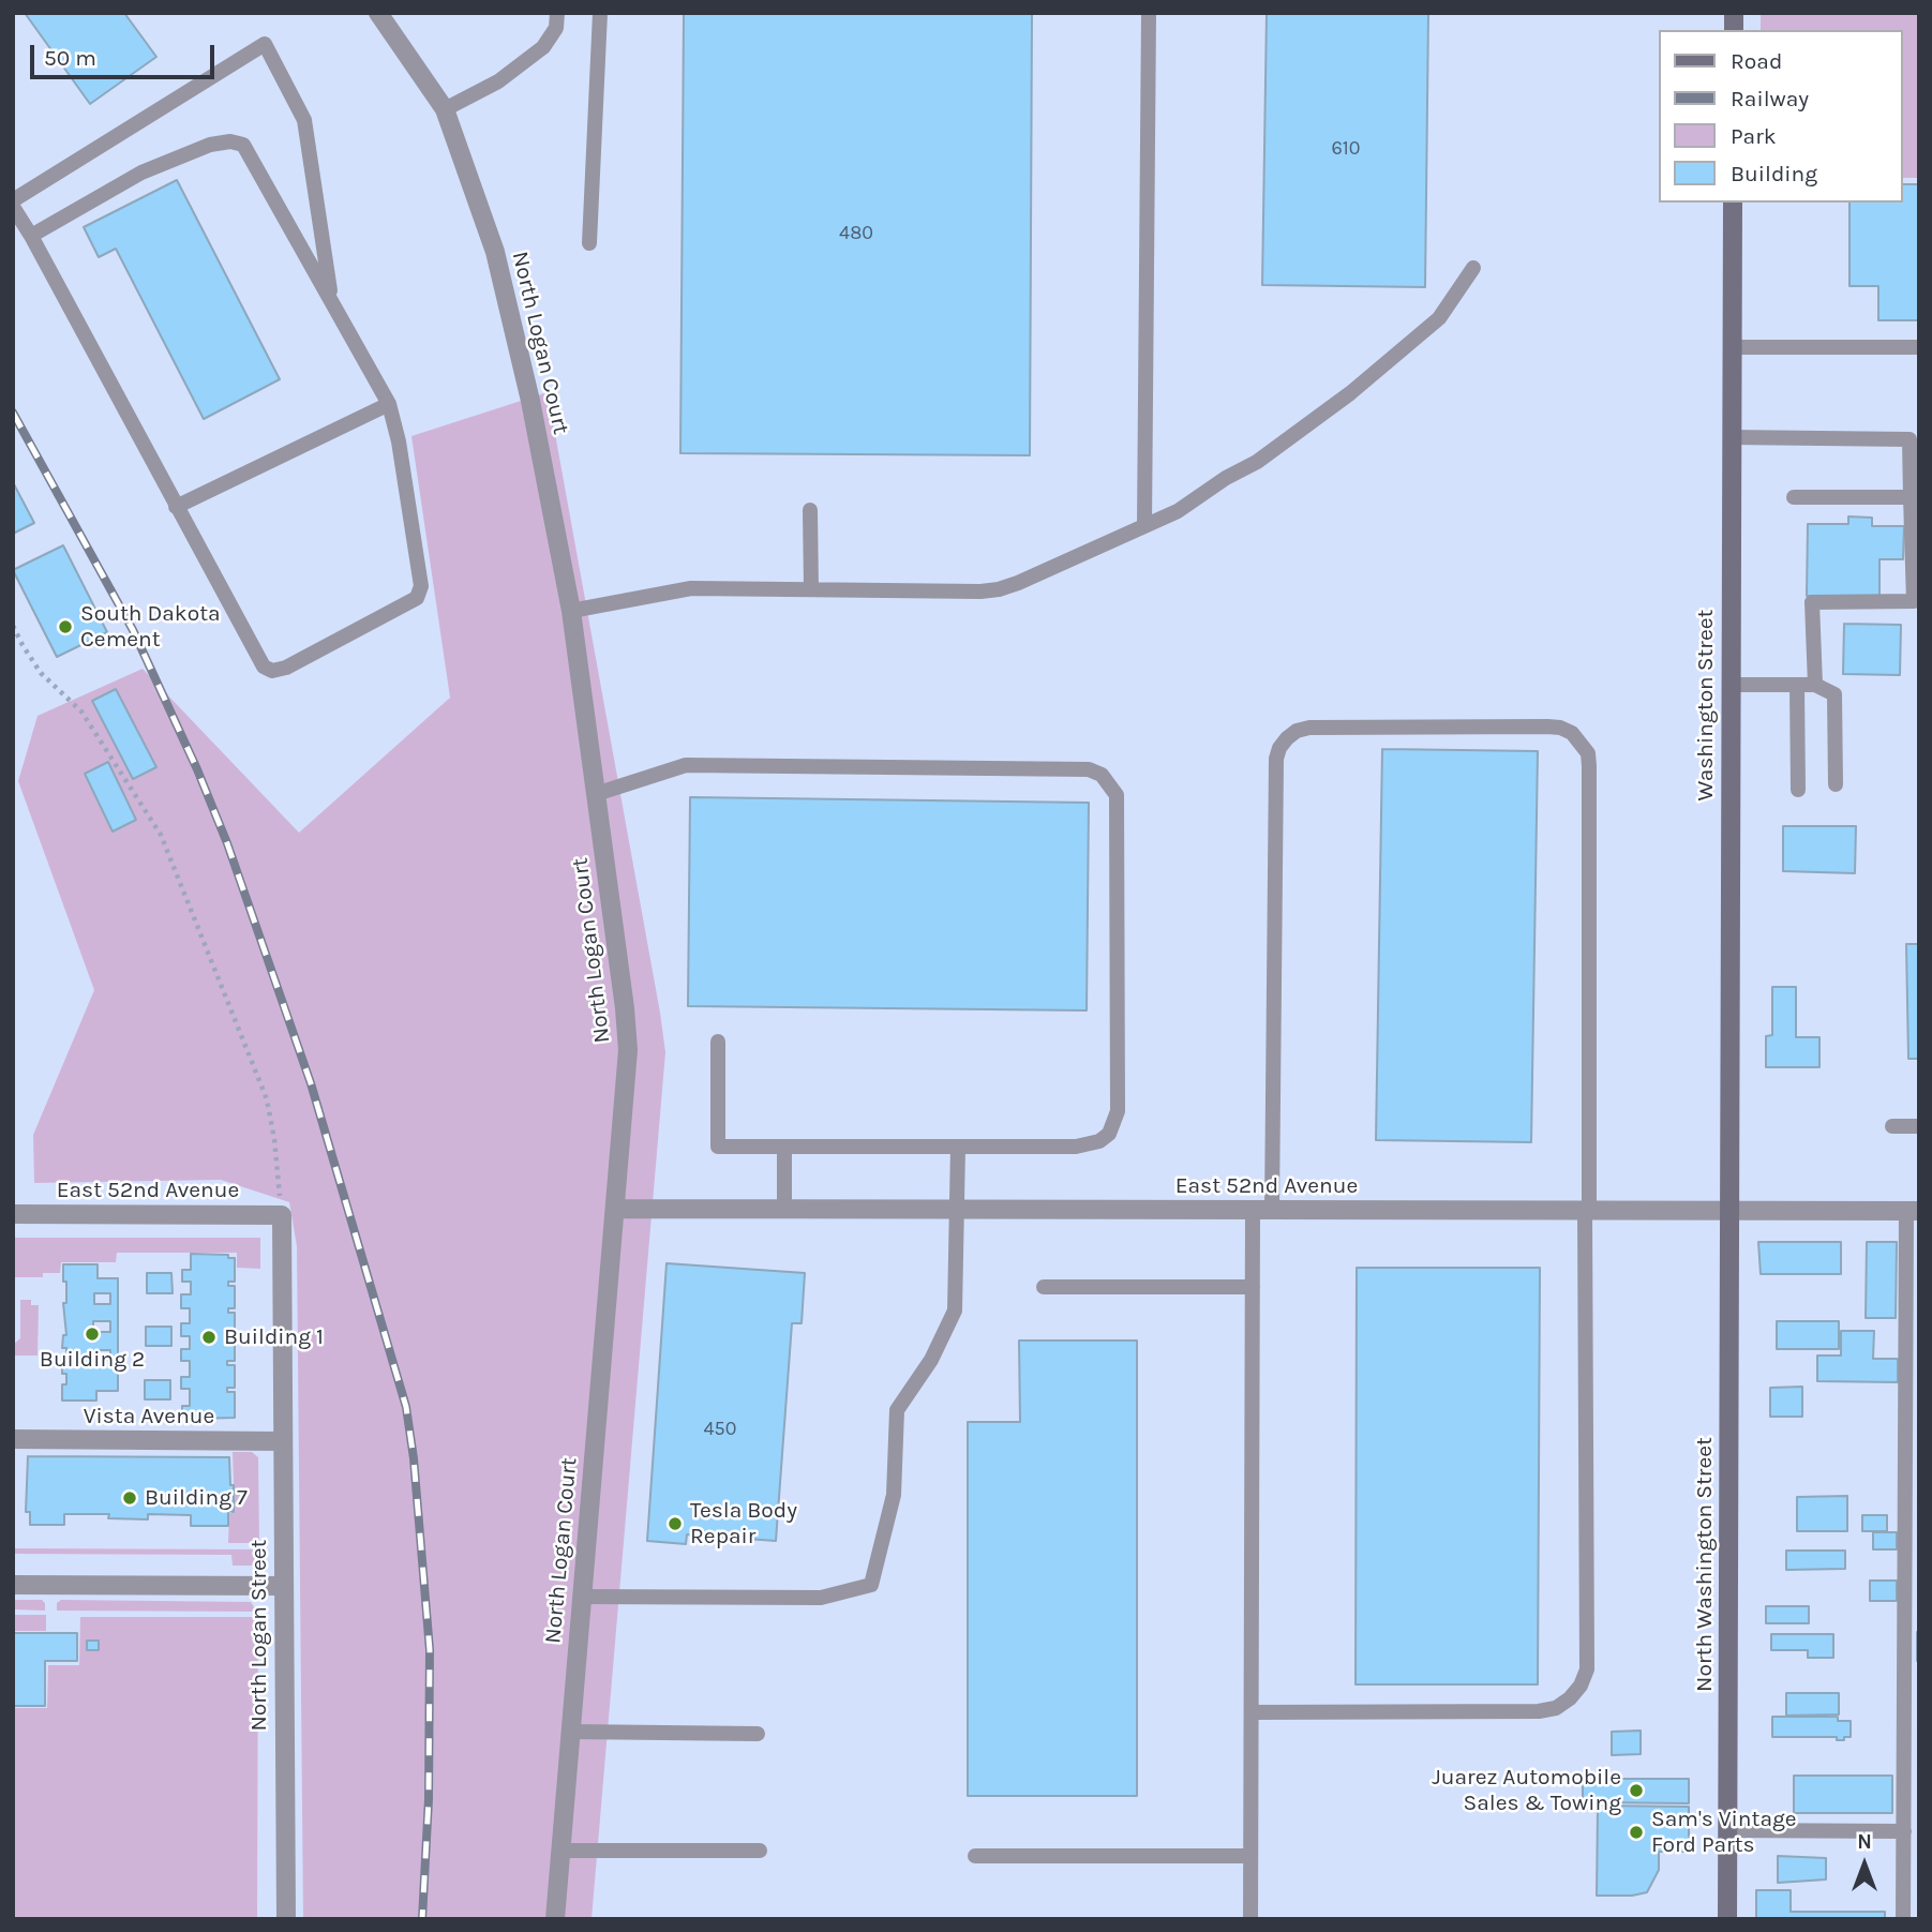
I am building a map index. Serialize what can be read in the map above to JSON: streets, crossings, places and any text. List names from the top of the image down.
{
  "streets": {
    "main road": ["Washington Street", "North Washington Street"],
    "street": [
      "North Logan Court",
      "East 52nd Avenue",
      "Vista Avenue",
      "North Logan Street"
    ]
  },
  "crossings": [
    ["North Logan Court", "East 52nd Avenue"],
    ["Washington Street", "East 52nd Avenue"],
    ["Washington Street", "North Washington Street"],
    ["East 52nd Avenue", "North Washington Street"],
    ["East 52nd Avenue", "North Logan Street"],
    ["Vista Avenue", "North Logan Street"]
  ],
  "places": [
    "South Dakota Cement",
    "Building 2",
    "Building 1",
    "Building 7",
    "Tesla Body Repair",
    "Juarez Automobile Sales & Towing",
    "Sam's Vintage Ford Parts"
  ],
  "house_numbers": ["610", "480", "450"],
  "legend": [
    "Road",
    "Railway",
    "Park",
    "Building"
  ],
  "scale_bar": "50 m",
  "north": "top"
}
